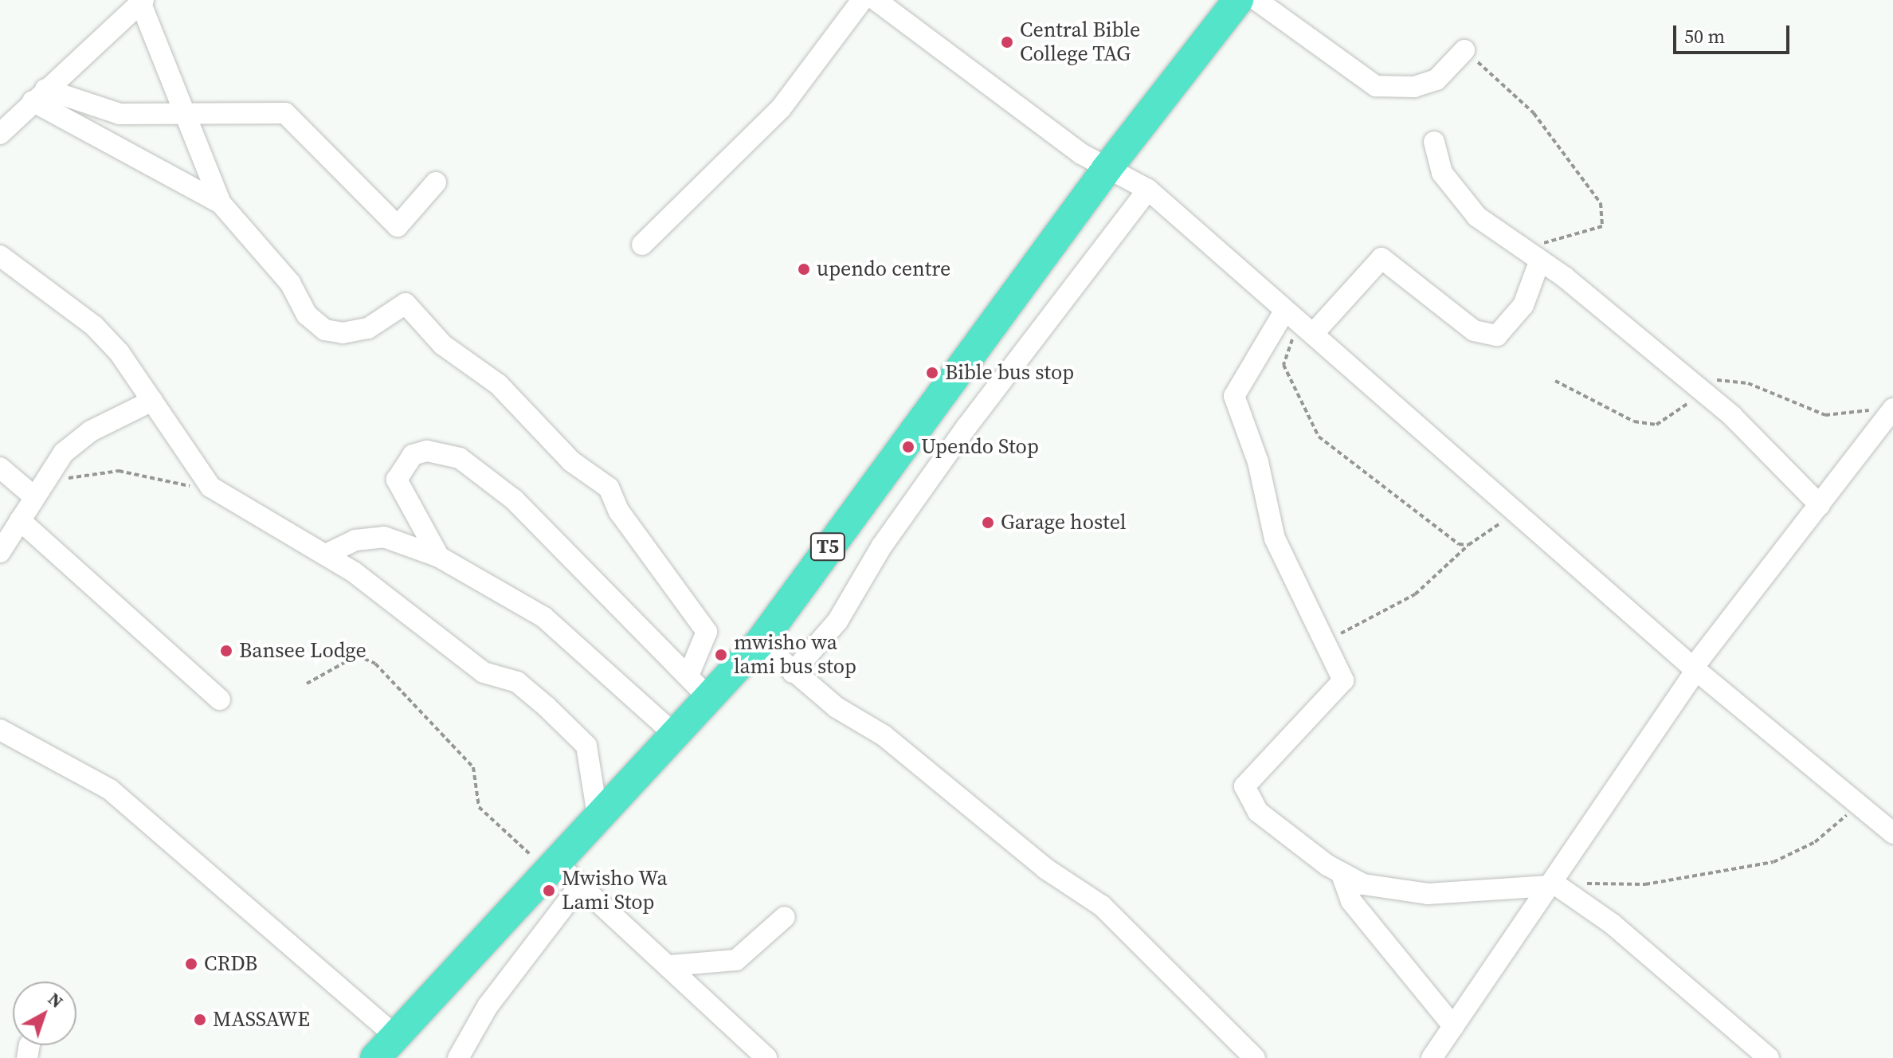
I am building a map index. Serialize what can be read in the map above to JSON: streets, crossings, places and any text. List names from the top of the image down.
{
  "streets": {
    "highway": ["T5"]
  },
  "places": [
    "Central Bible College TAG",
    "upendo centre",
    "Bible bus stop",
    "Upendo Stop",
    "Garage hostel",
    "Bansee Lodge",
    "mwisho wa lami bus stop",
    "Mwisho Wa Lami Stop",
    "CRDB",
    "MASSAWE"
  ],
  "scale_bar": "50 m",
  "north": "top right"
}
